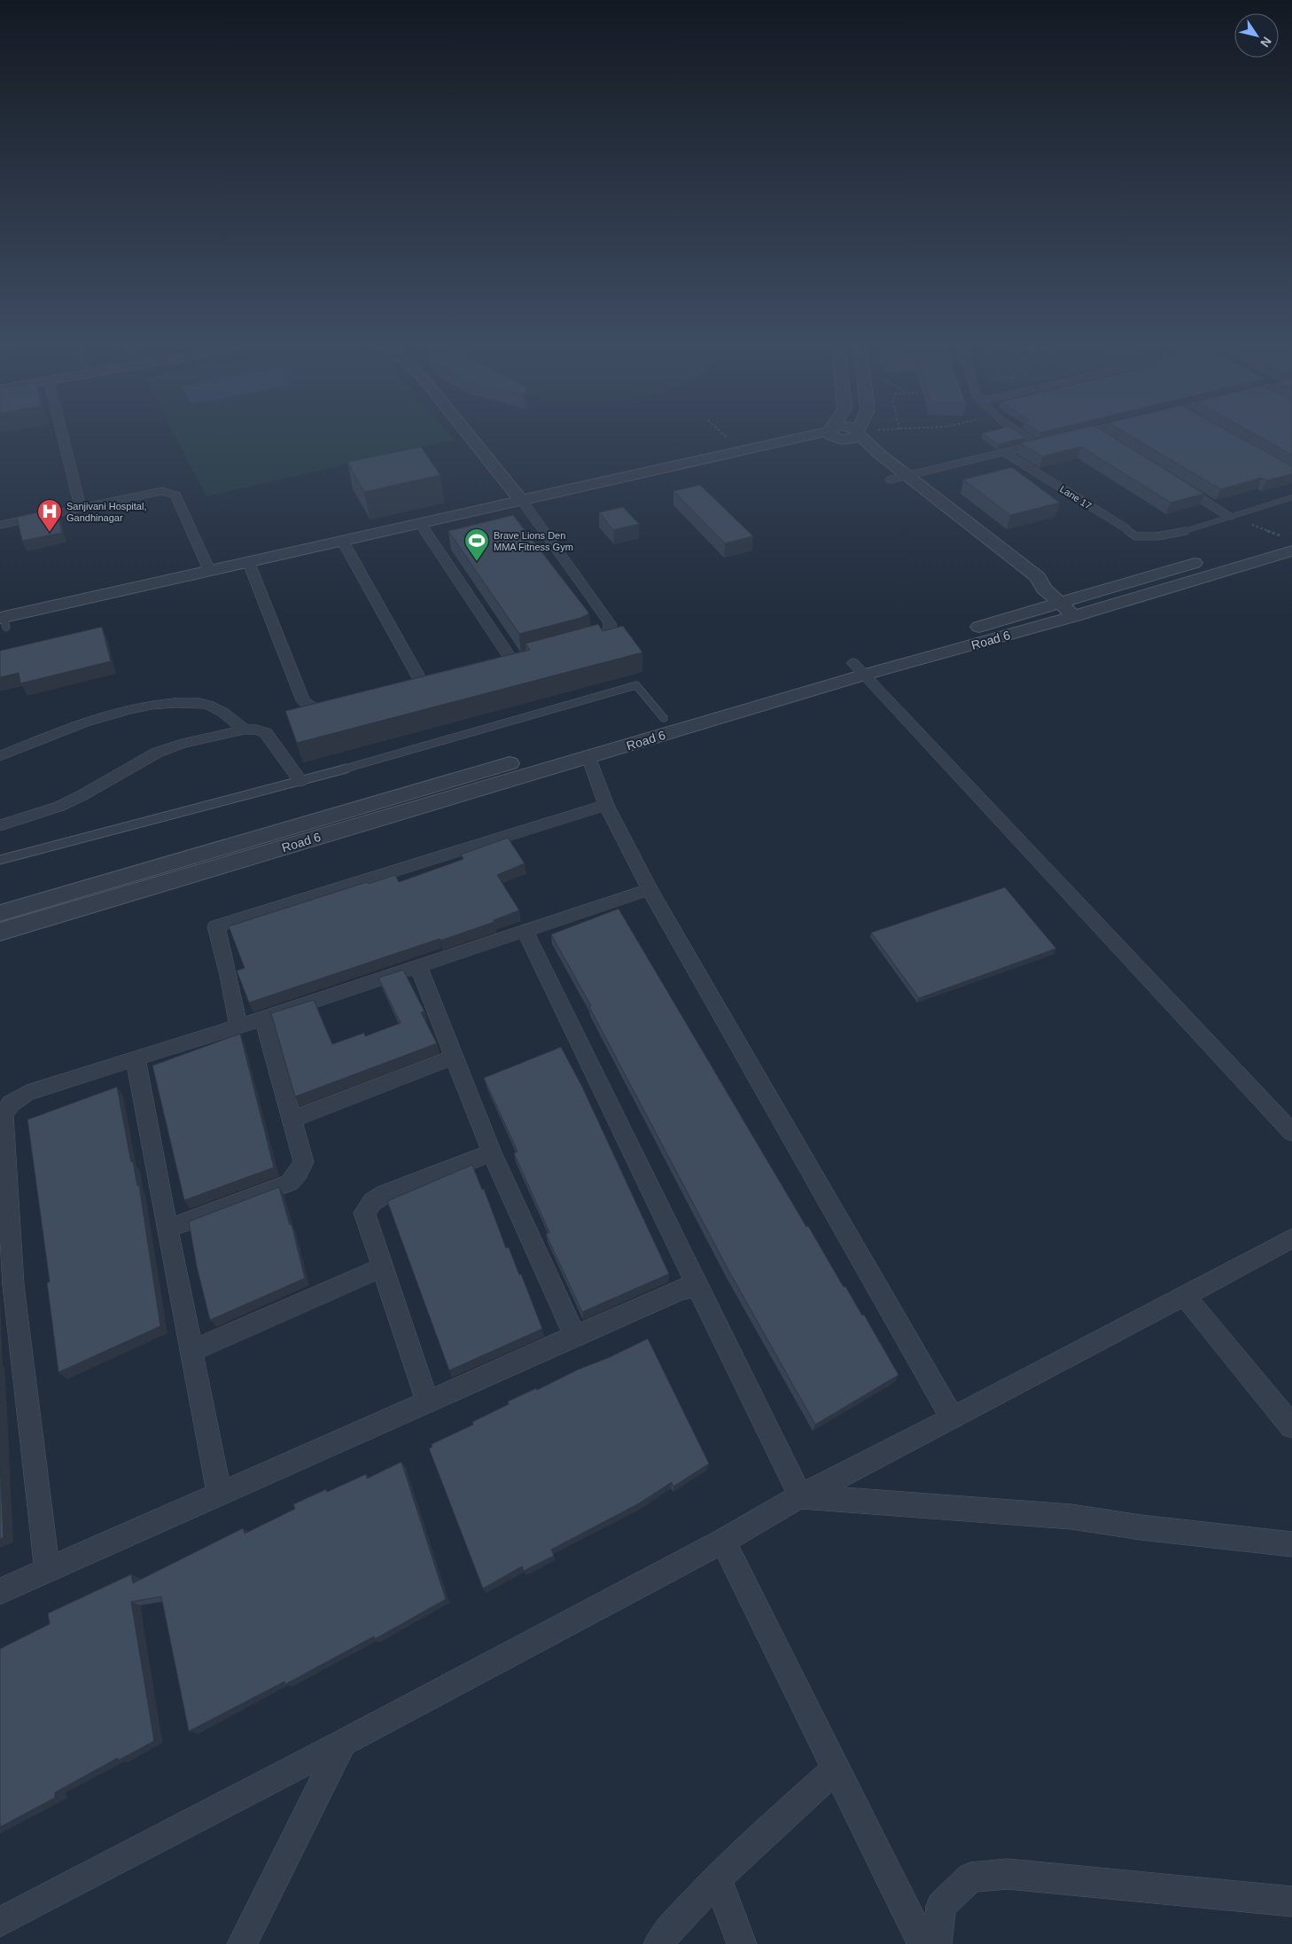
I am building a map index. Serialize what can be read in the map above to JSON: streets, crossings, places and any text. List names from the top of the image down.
{
  "streets": {
    "street": ["Lane 17", "Road 6"]
  },
  "places": {
    "hospital": ["Sanjivani Hospital, Gandhinagar"],
    "sports": ["Brave Lions Den MMA Fitness Gym"]
  },
  "north": "bottom right"
}
